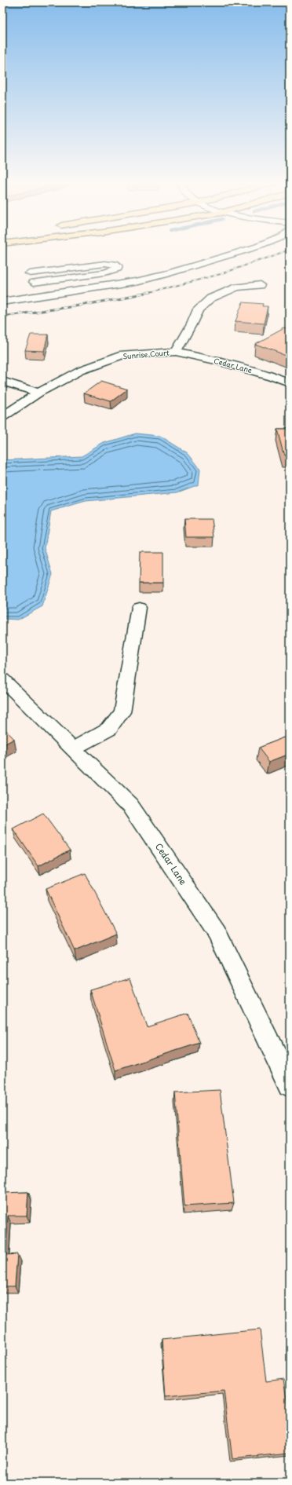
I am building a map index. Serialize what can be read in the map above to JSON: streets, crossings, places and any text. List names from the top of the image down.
{
  "streets": {
    "street": ["Sunrise Court", "Cedar Lane"]
  },
  "crossings": [
    ["Sunrise Court", "Cedar Lane"]
  ]
}
